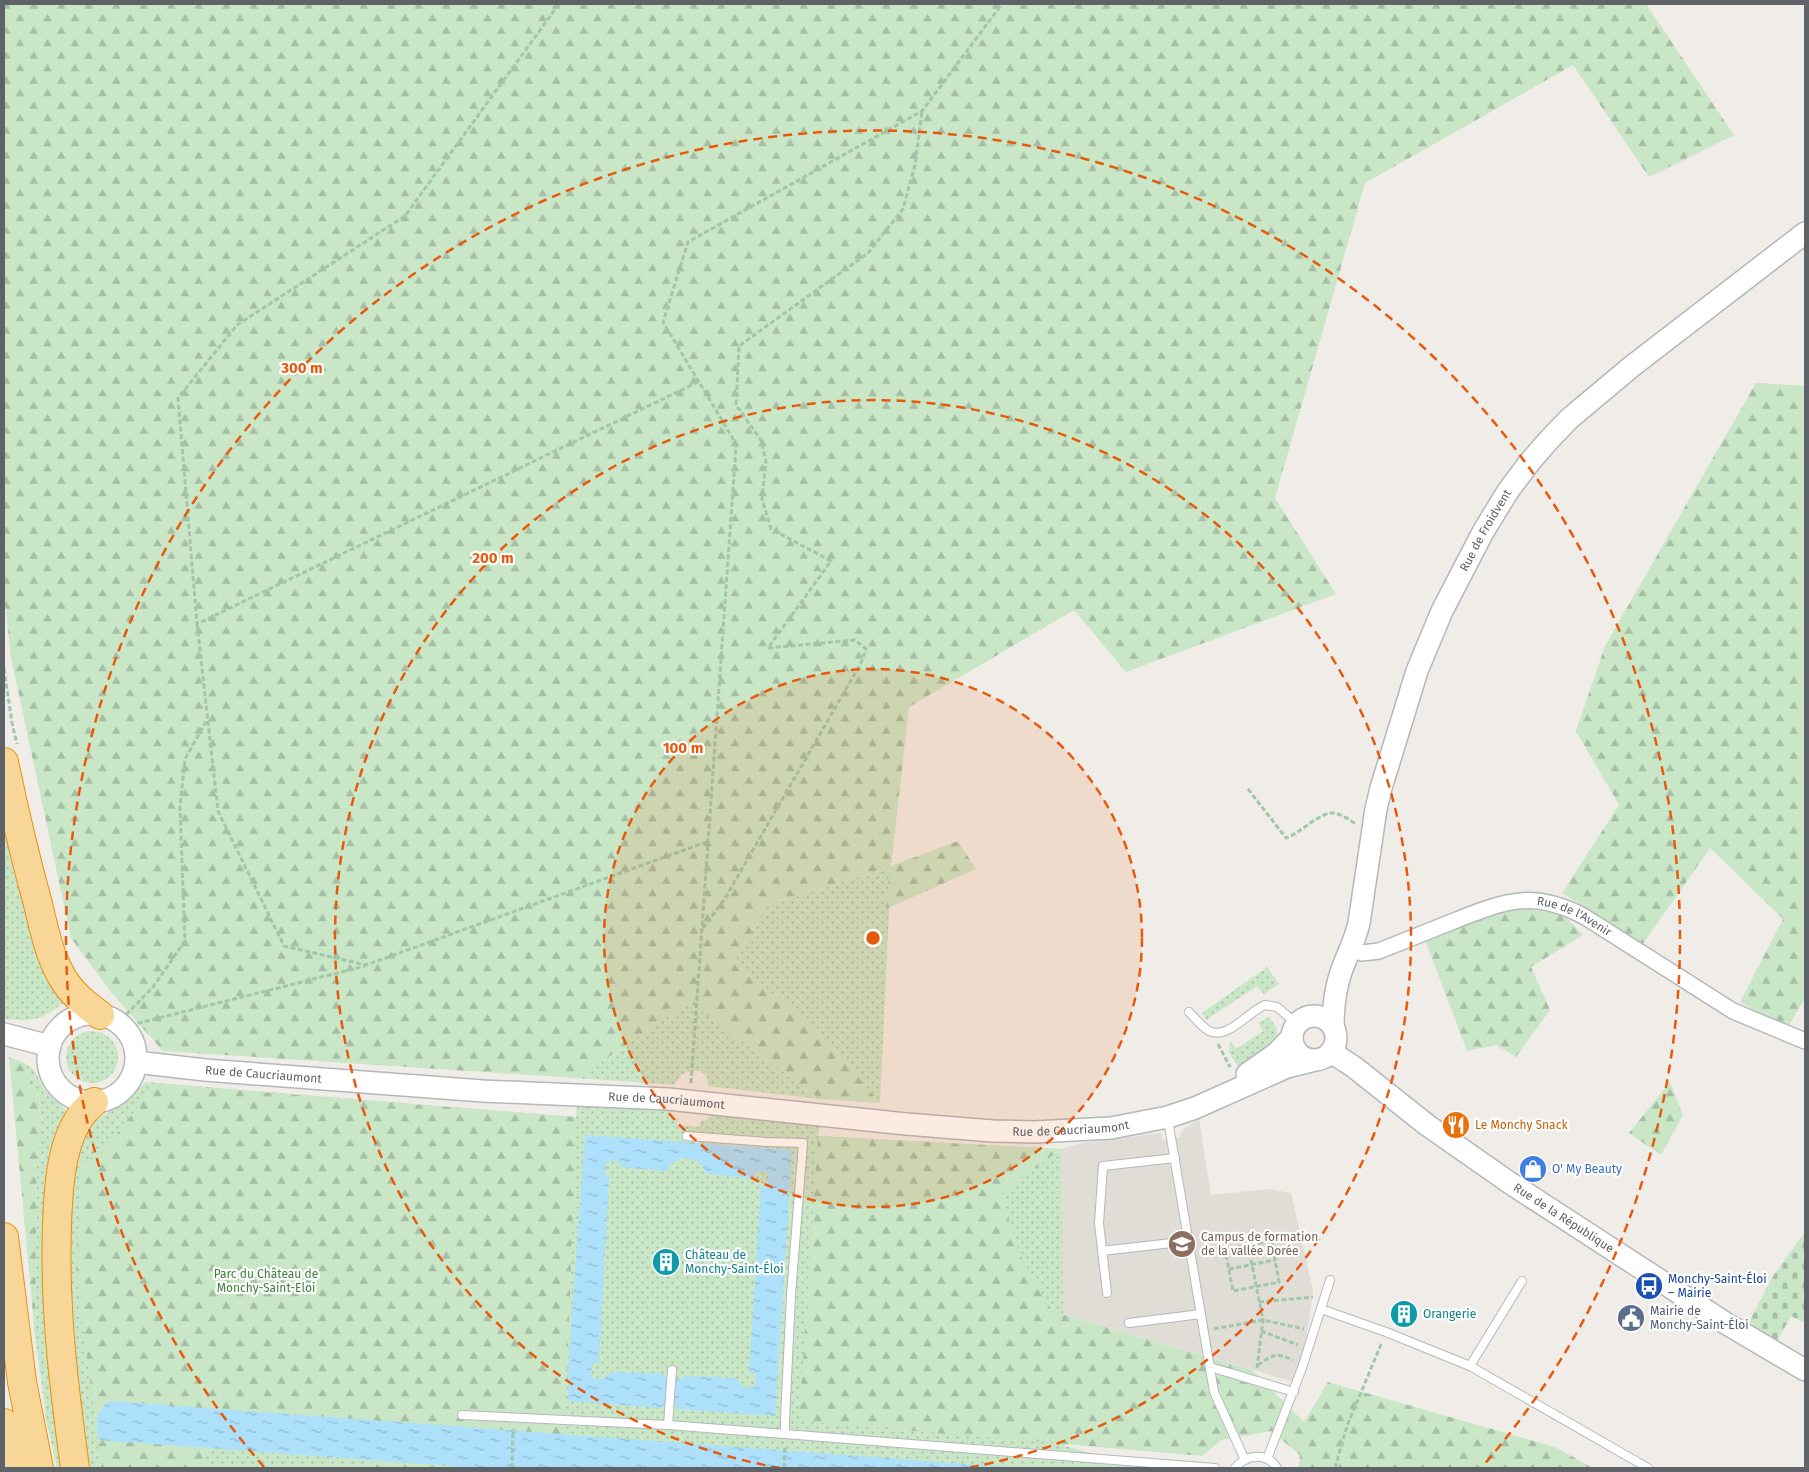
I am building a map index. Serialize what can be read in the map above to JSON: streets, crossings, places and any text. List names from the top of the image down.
{
  "streets": {
    "street": [
      "Rue de Froidvent",
      "Rue de l'Avenir",
      "Rue de Caucriaumont",
      "Rue de la République"
    ]
  },
  "crossings": [
    ["Rue de Froidvent", "Rue de l'Avenir"]
  ],
  "parks": ["Parc du Château de Monchy-Saint-Eloi"],
  "places": {
    "restaurant": ["Le Monchy Snack"],
    "shop": ["O' My Beauty"],
    "school or university": ["Campus de formation de la vallée Dorée"],
    "building": ["Château de Monchy-Saint-Éloi", "Orangerie"],
    "bus stop": ["Monchy-Saint-Éloi – Mairie"],
    "public building": ["Mairie de Monchy-Saint-Éloi"]
  },
  "rings": ["300 m", "200 m", "100 m"]
}
